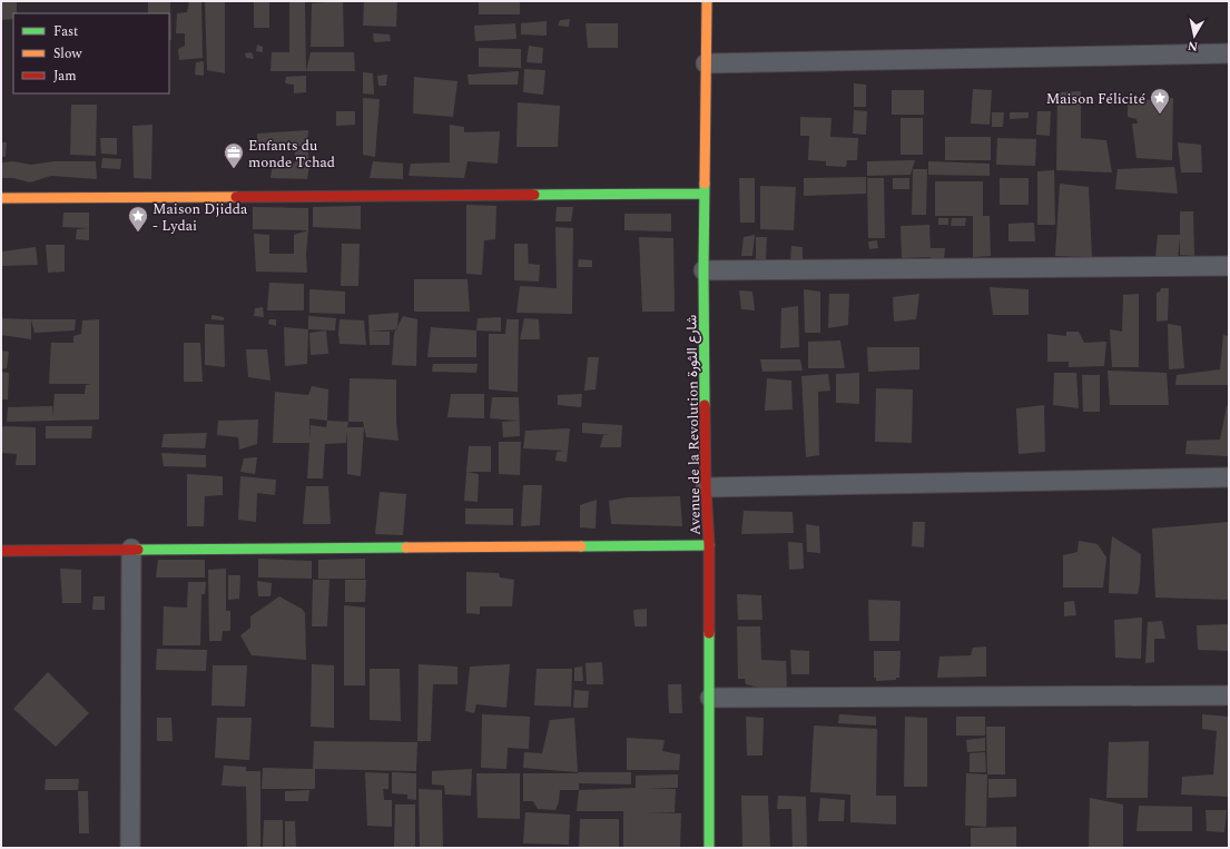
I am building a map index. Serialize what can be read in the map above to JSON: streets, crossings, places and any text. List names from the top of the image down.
{
  "streets": {
    "street": ["Avenue de la Revolution شارع الثورة"]
  },
  "places": {
    "place": ["Maison Félicité", "Maison Djidda - Lydai"],
    "office": ["Enfants du monde Tchad"]
  },
  "legend": ["Fast", "Slow", "Jam"],
  "north": "bottom"
}
